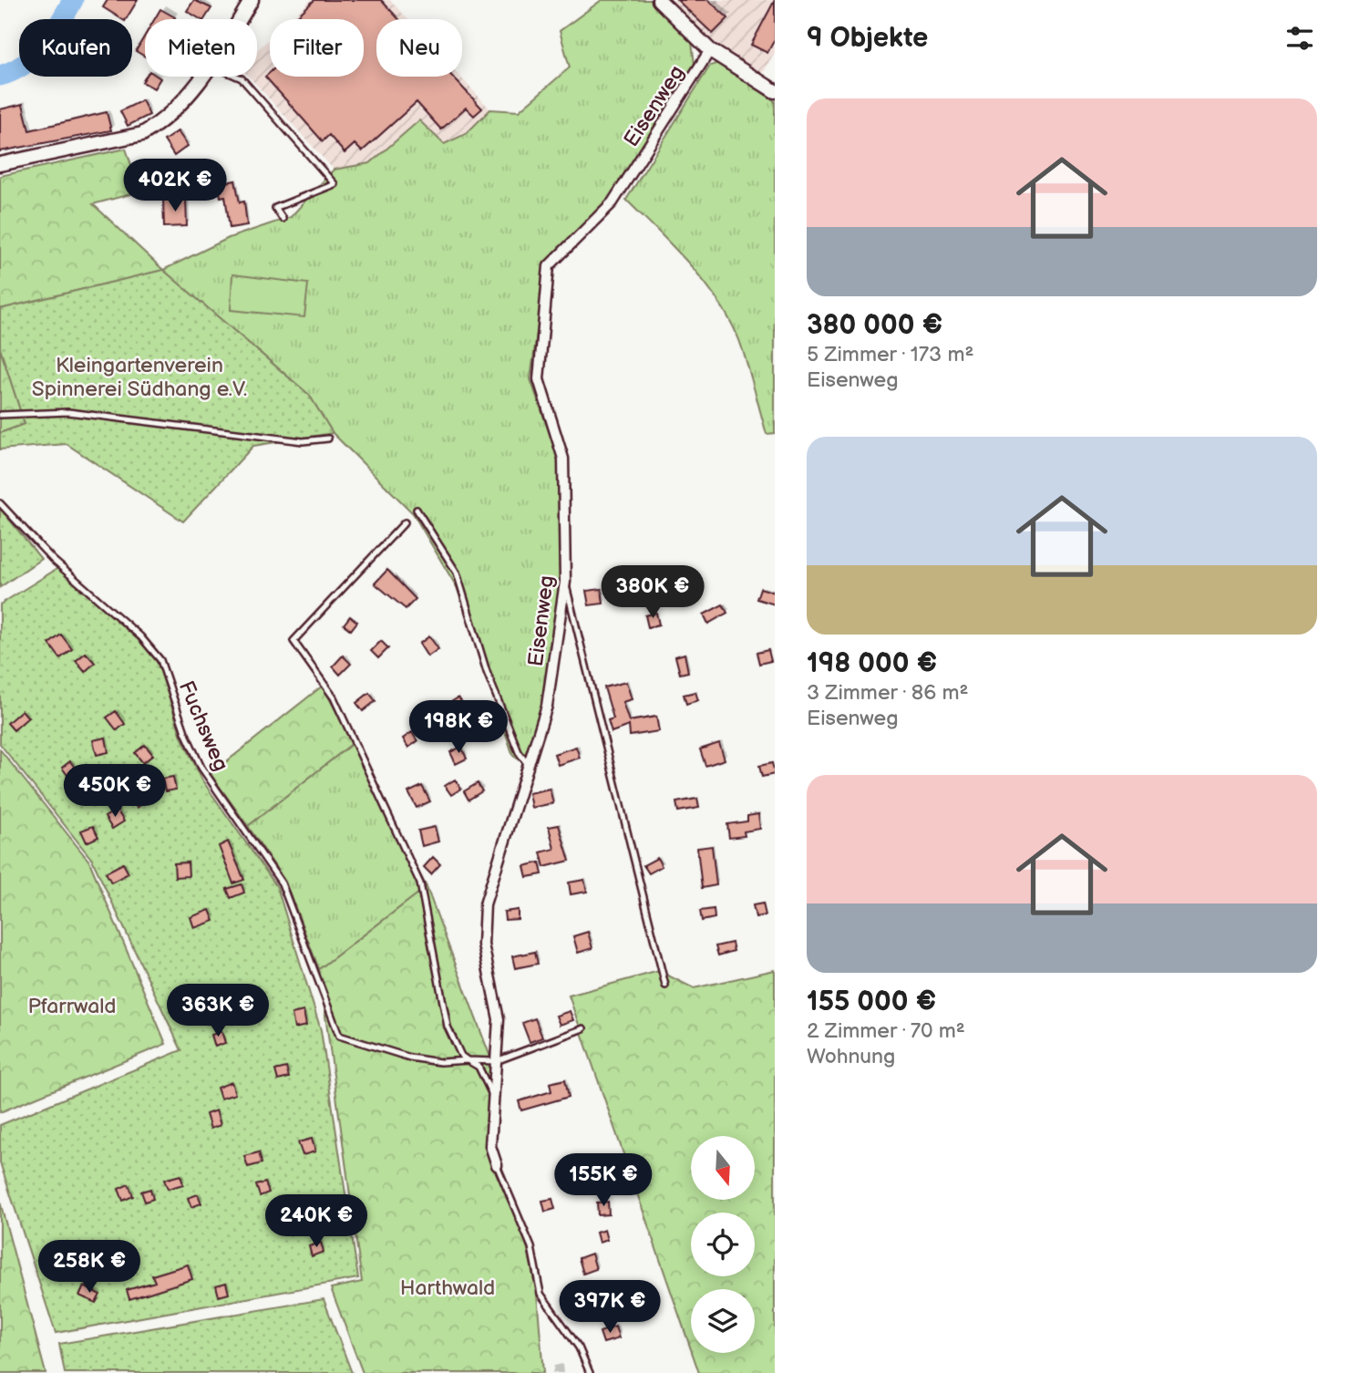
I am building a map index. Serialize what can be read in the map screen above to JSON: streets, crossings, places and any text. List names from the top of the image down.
{
  "streets": {
    "street": ["Eisenweg"],
    "lane": ["Fuchsweg"]
  },
  "parks": ["Kleingartenverein Spinnerei Südhang e.V.", "Pfarrwald", "Harthwald"],
  "north": "bottom",
  "page": {
    "heading": "9 Objekte",
    "chip": [
      "Kaufen",
      "Mieten",
      "Filter",
      "Neu"
    ],
    "list": [
      {
        "name": "380 000 €",
        "note": "5 Zimmer · 173 m² · Eisenweg"
      },
      {
        "name": "198 000 €",
        "note": "3 Zimmer · 86 m² · Eisenweg"
      },
      {
        "name": "155 000 €",
        "note": "2 Zimmer · 70 m² · Wohnung"
      }
    ],
    "price": [
      "402K €",
      "380K €",
      "198K €",
      "450K €",
      "363K €",
      "155K €",
      "240K €",
      "258K €",
      "397K €"
    ]
  }
}
